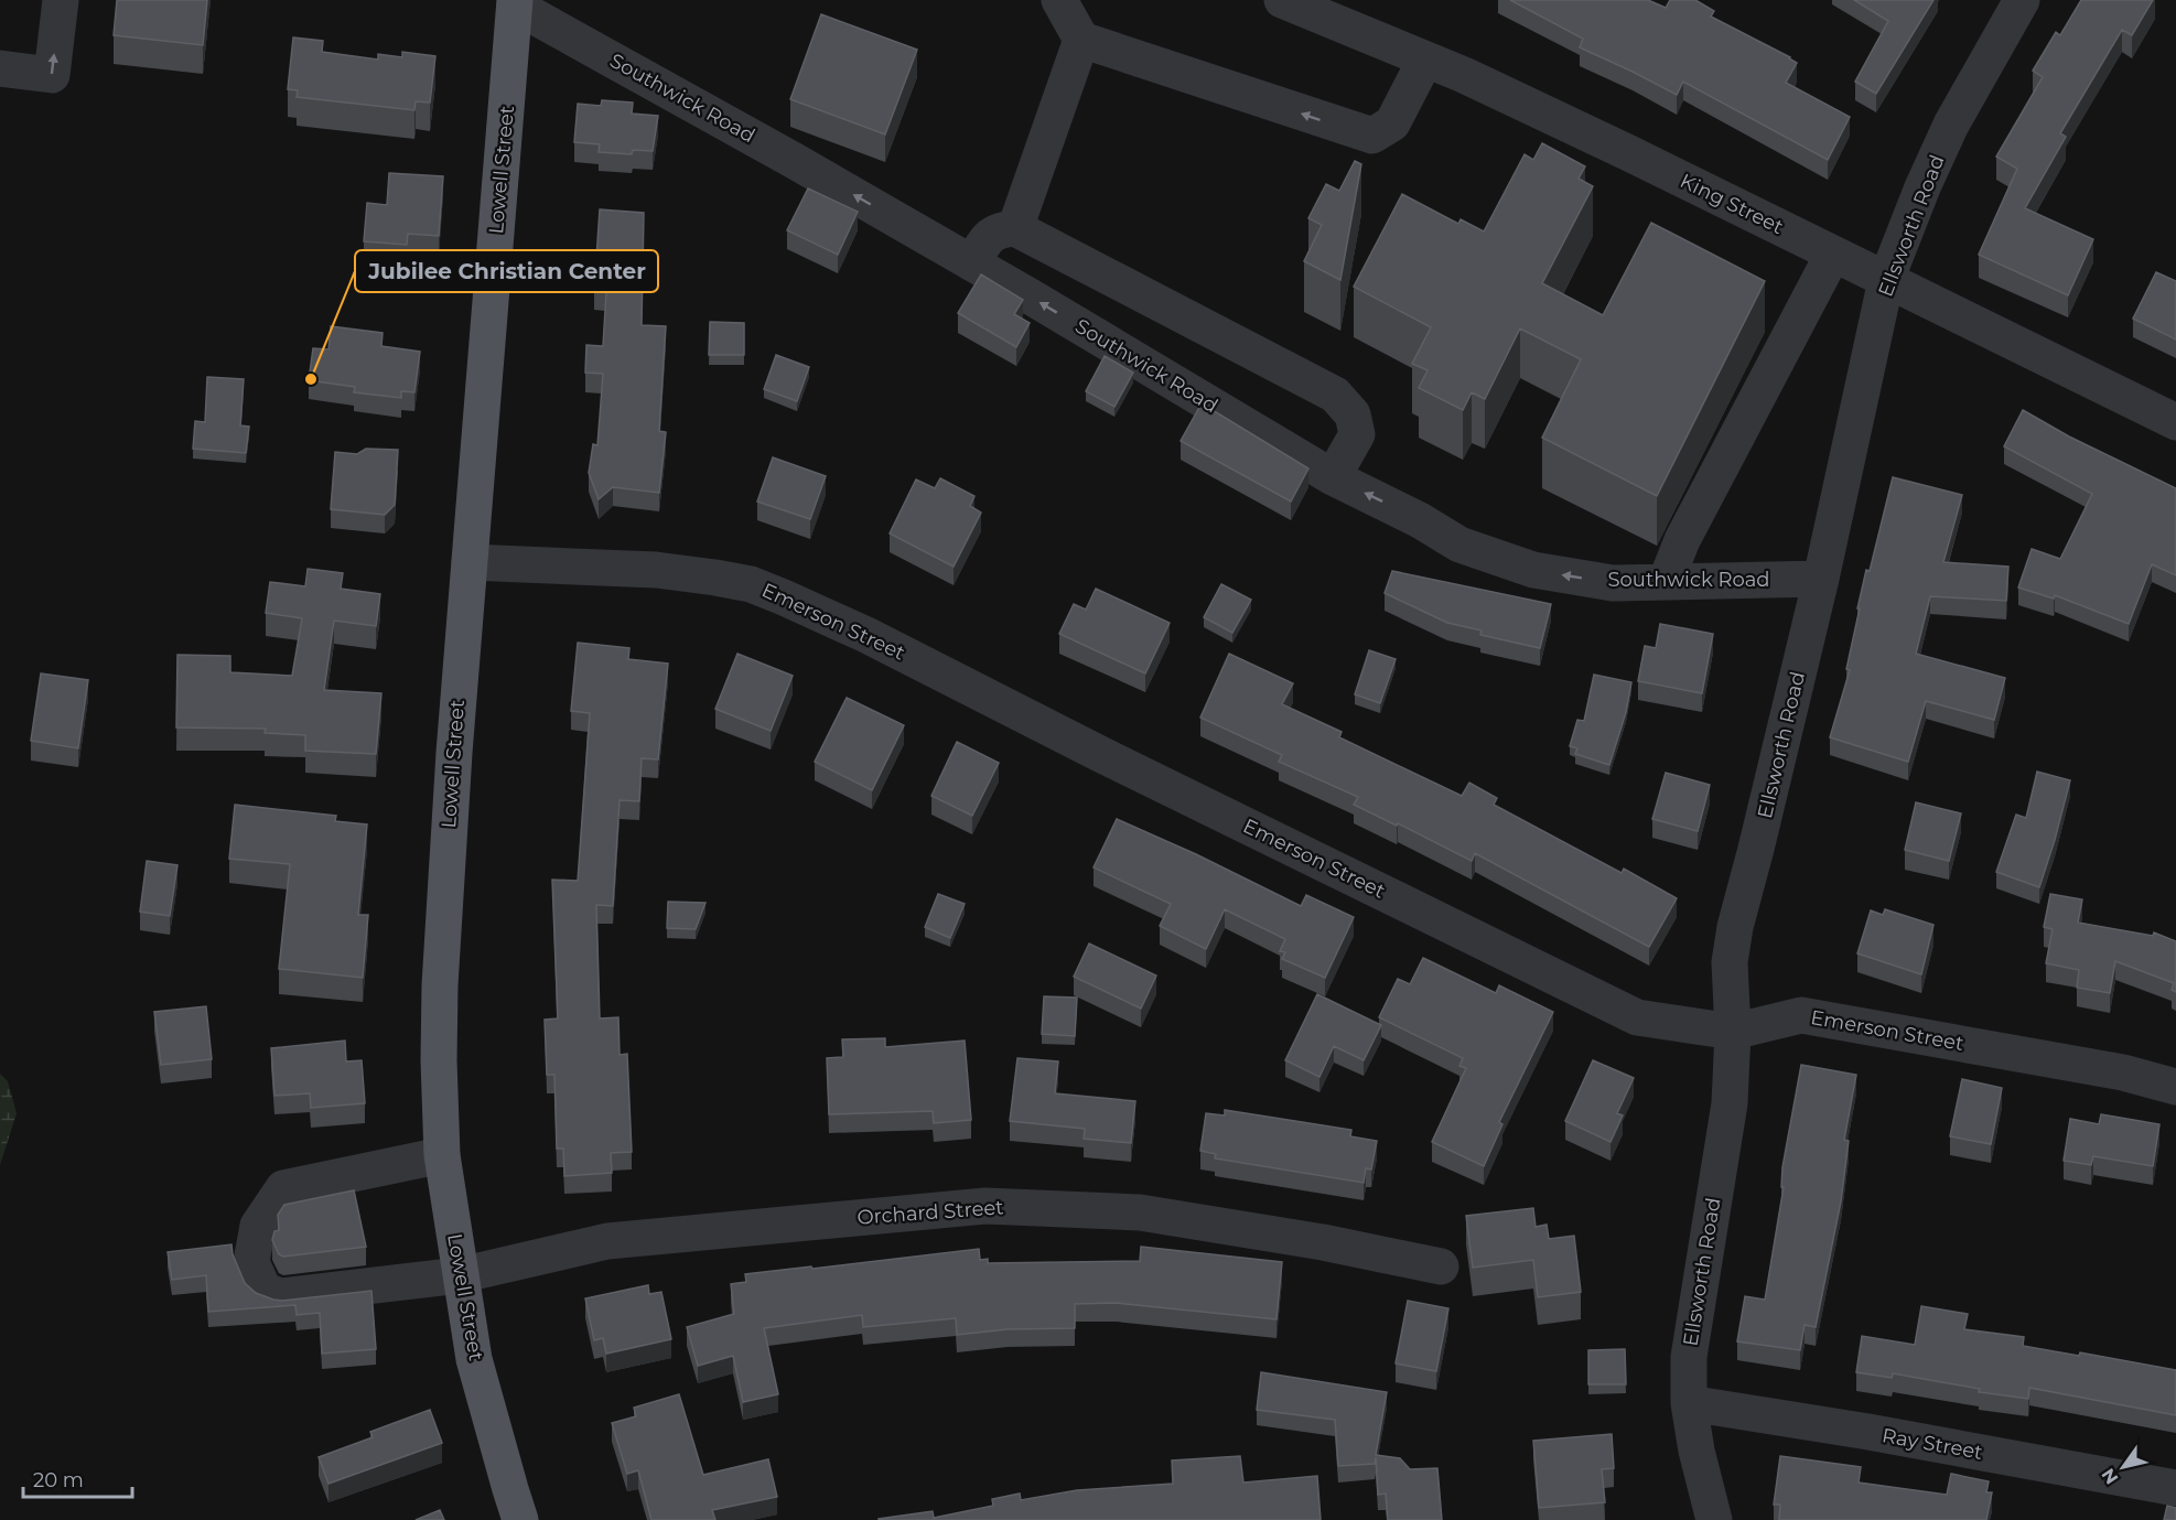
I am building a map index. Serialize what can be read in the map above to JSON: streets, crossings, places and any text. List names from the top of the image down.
{
  "streets": {
    "main road": ["Lowell Street"],
    "street": [
      "Southwick Road",
      "King Street",
      "Ellsworth Road",
      "Emerson Street",
      "Orchard Street",
      "Ray Street"
    ]
  },
  "crossings": [
    ["Southwick Road", "Lowell Street"],
    ["Southwick Road", "Ellsworth Road"],
    ["Lowell Street", "Emerson Street"],
    ["Lowell Street", "Orchard Street"],
    ["King Street", "Ellsworth Road"],
    ["Ellsworth Road", "Emerson Street"],
    ["Ellsworth Road", "Ray Street"]
  ],
  "one_way": ["Southwick Road"],
  "places": ["Jubilee Christian Center"],
  "scale_bar": "20 m",
  "north": "bottom left"
}
